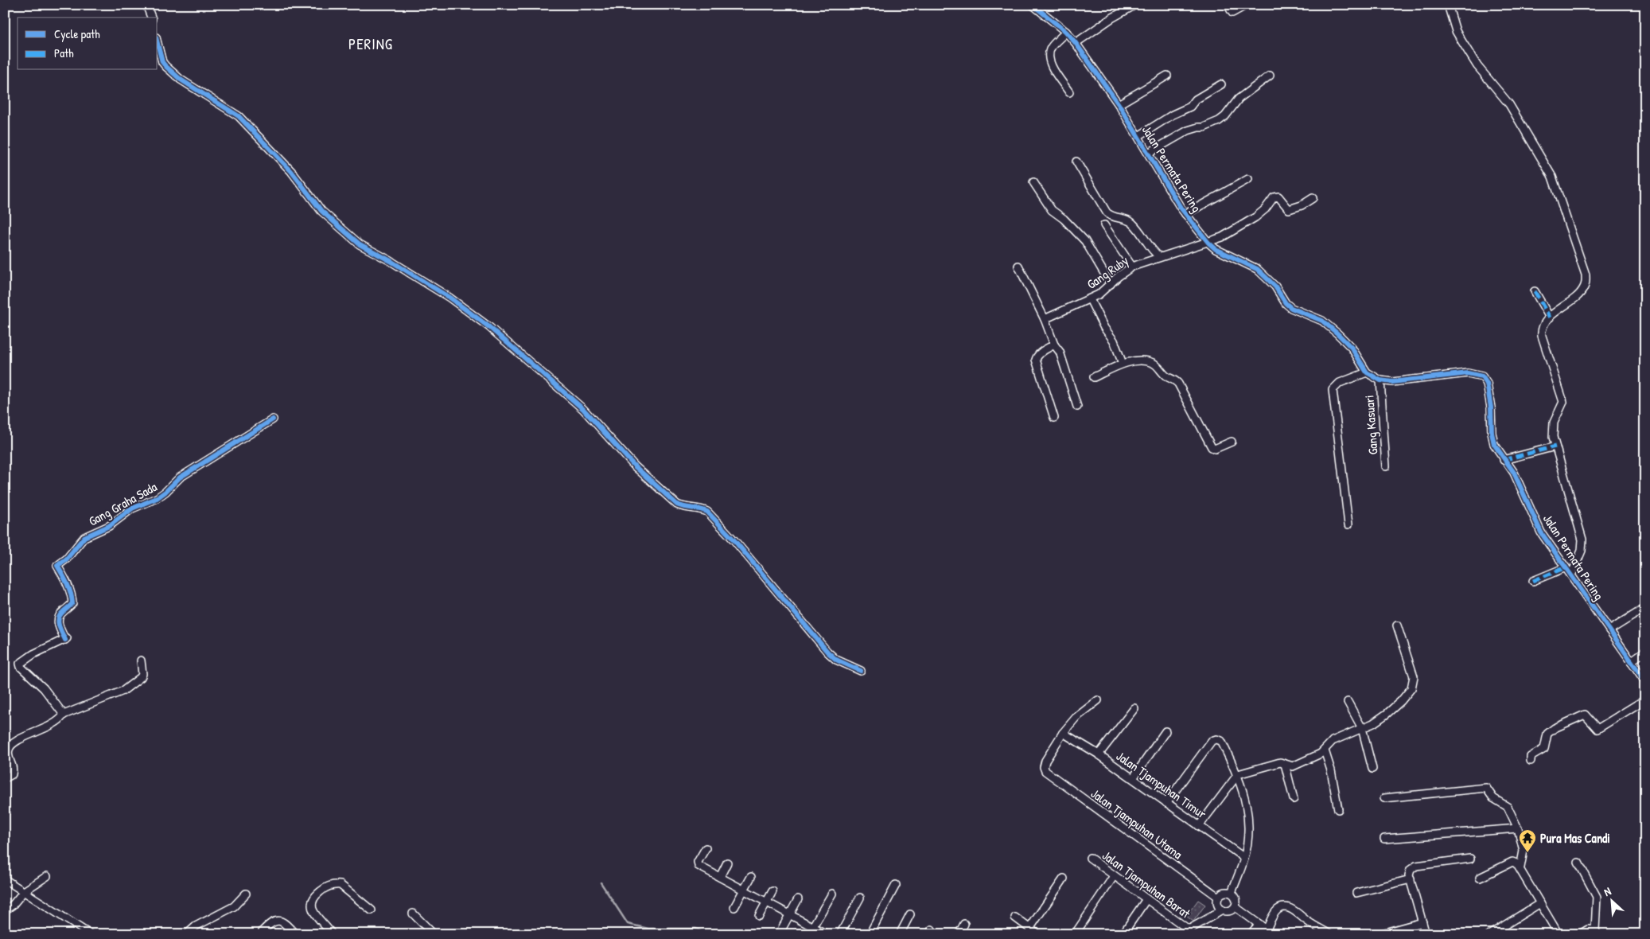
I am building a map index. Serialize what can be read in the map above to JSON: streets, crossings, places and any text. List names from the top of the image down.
{
  "streets": {
    "street": [
      "Jalan Permata Pering",
      "Gang Ruby",
      "Gang Kasuari",
      "Gang Graha Sada",
      "Jalan Tjampuhan Timur",
      "Jalan Tjampuhan Utama",
      "Jalan Tjampuhan Barat"
    ]
  },
  "crossings": [
    ["Jalan Permata Pering", "Gang Ruby"],
    ["Jalan Permata Pering", "Gang Kasuari"],
    ["Jalan Tjampuhan Timur", "Jalan Tjampuhan Utama"]
  ],
  "districts": ["PERING"],
  "places": {
    "temple": ["Pura Mas Candi"]
  },
  "legend": ["Cycle path", "Path"],
  "north": "top left"
}
